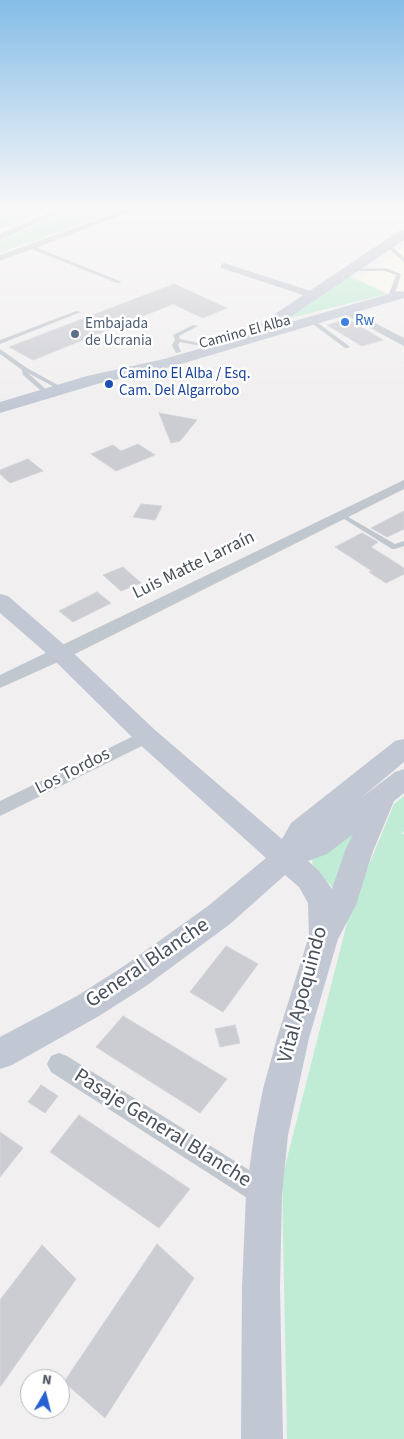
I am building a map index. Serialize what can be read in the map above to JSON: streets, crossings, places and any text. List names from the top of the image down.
{
  "streets": {
    "main road": ["Camino El Alba", "General Blanche", "Vital Apoquindo"],
    "street": ["Luis Matte Larraín", "Los Tordos", "Pasaje General Blanche"]
  },
  "crossings": [
    ["Luis Matte Larraín", "Vital Apoquindo"],
    ["Los Tordos", "Vital Apoquindo"],
    ["General Blanche", "Vital Apoquindo"],
    ["Vital Apoquindo", "Pasaje General Blanche"]
  ],
  "places": ["Rw", "Embajada de Ucrania", "Camino El Alba / Esq. Cam. Del Algarrobo"],
  "north": "top"
}
